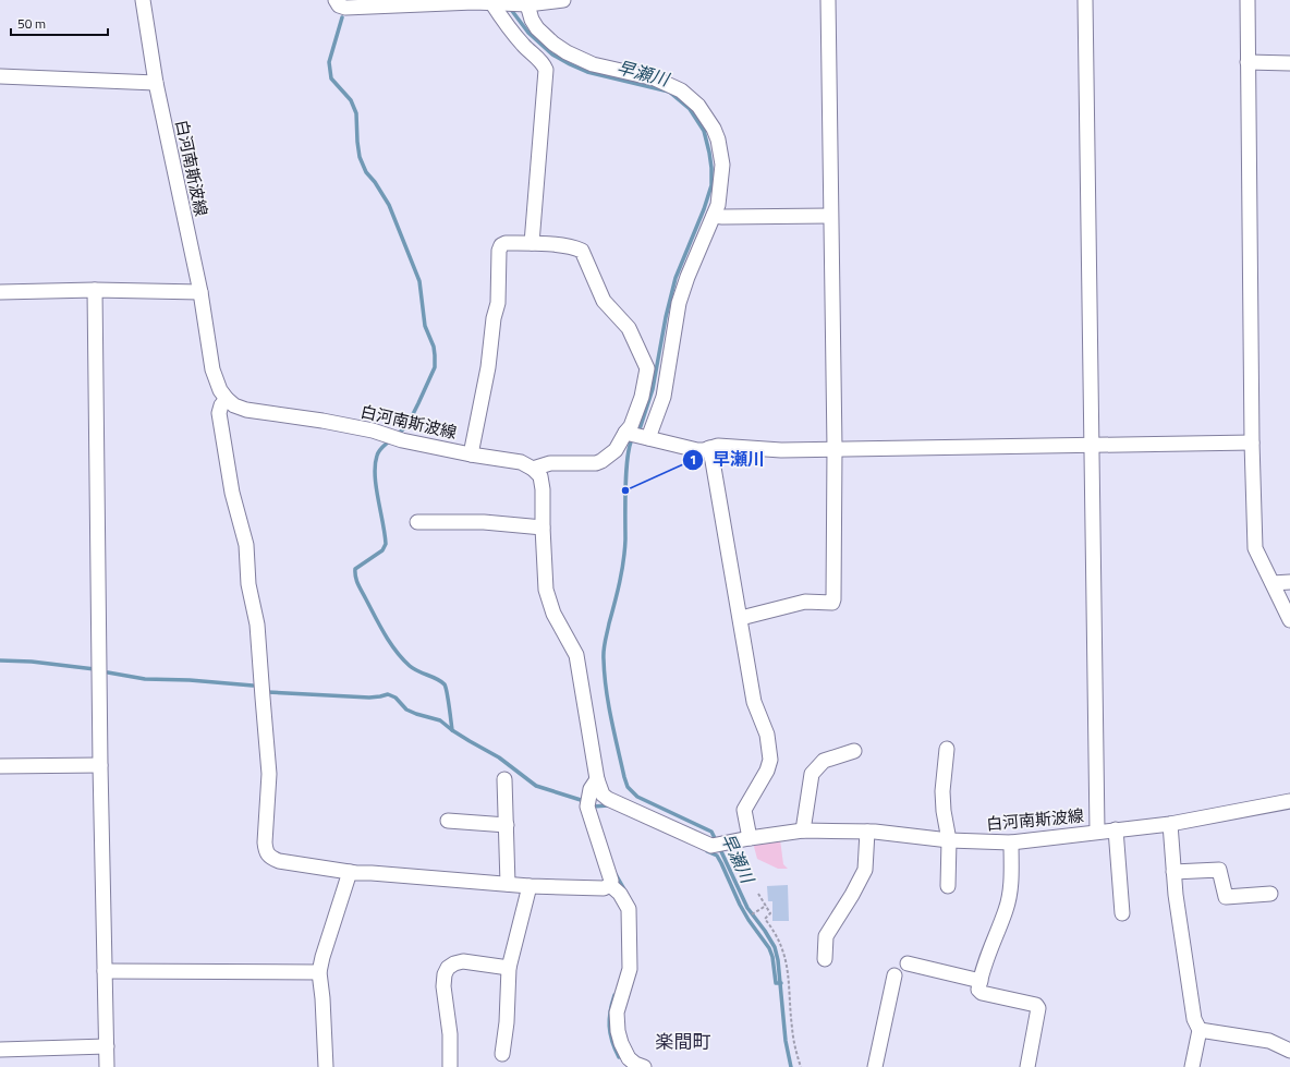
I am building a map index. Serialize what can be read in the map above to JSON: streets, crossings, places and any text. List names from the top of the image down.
{
  "streets": {
    "street": ["白河南斯波線"]
  },
  "districts": ["楽間町"],
  "water": ["早瀬川"],
  "places": ["早瀬川"],
  "scale_bar": "50 m"
}
